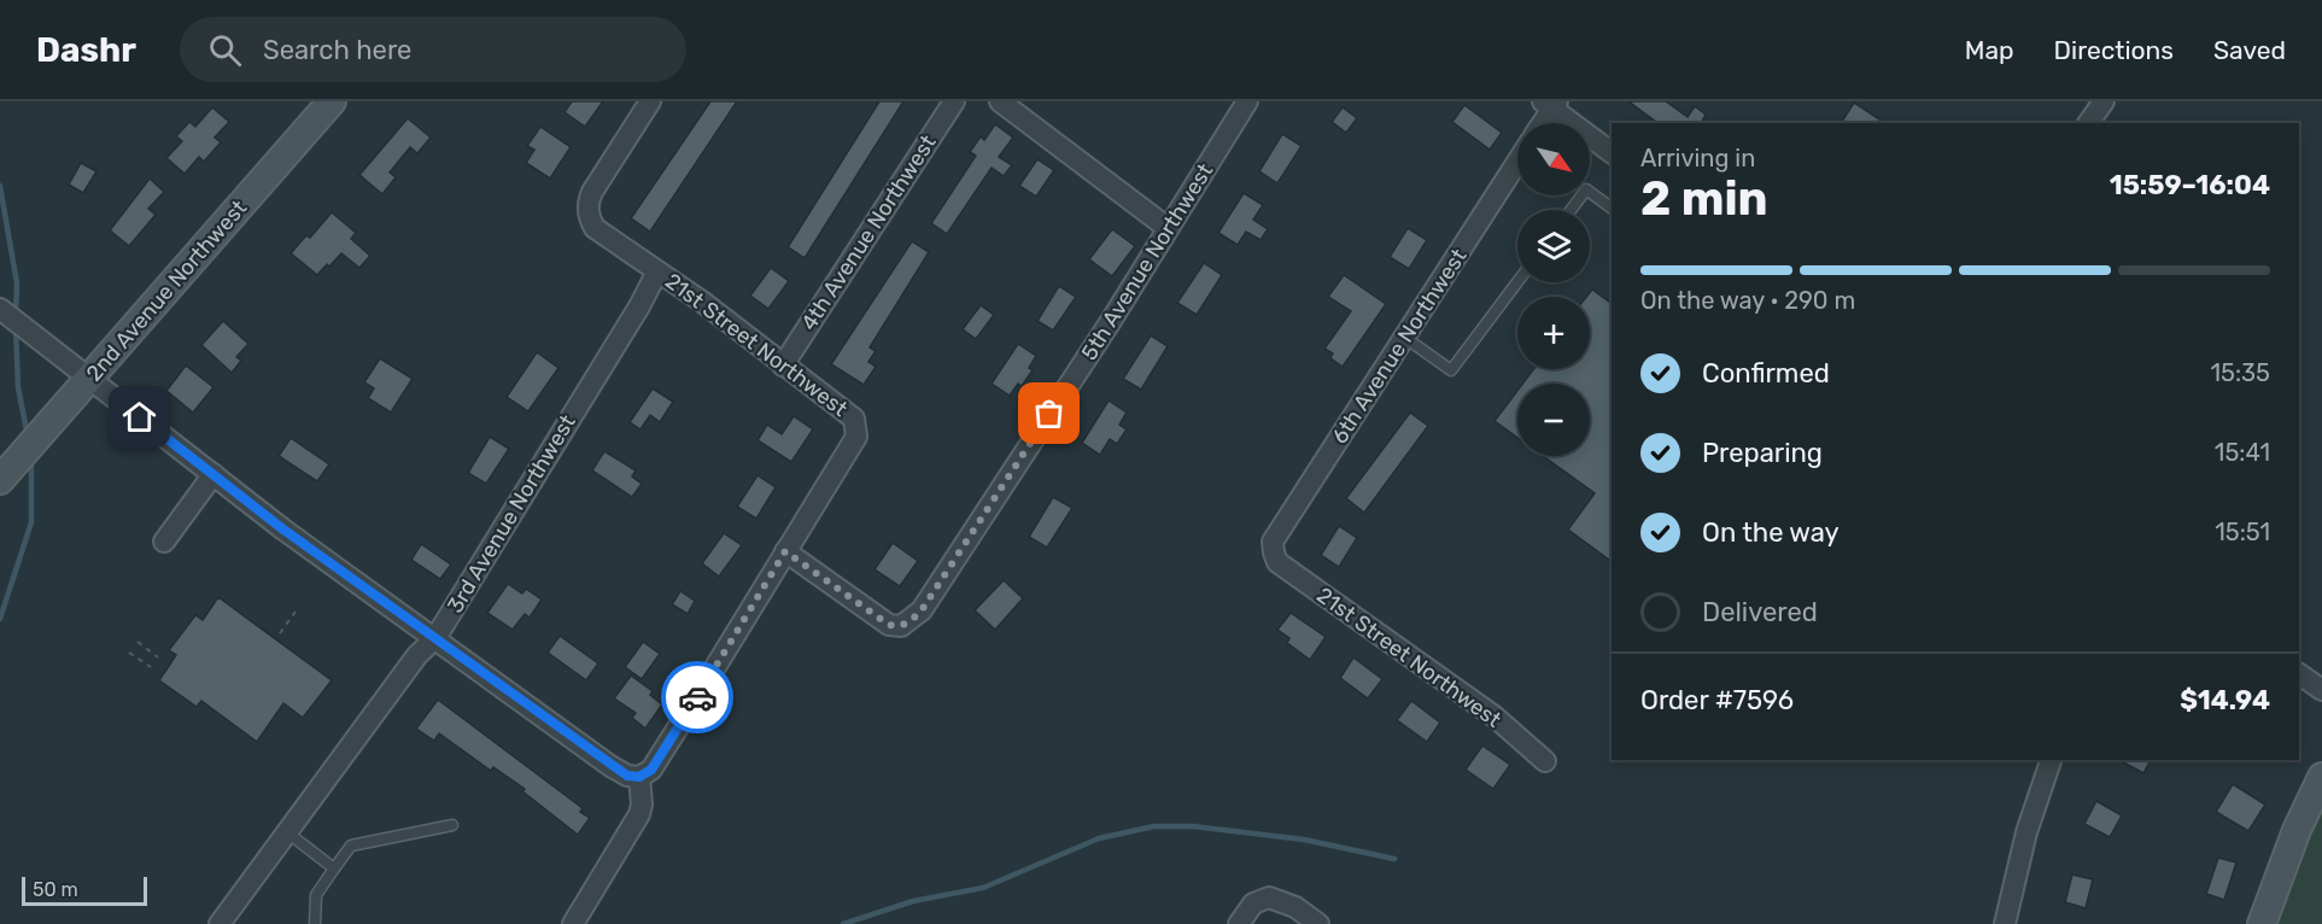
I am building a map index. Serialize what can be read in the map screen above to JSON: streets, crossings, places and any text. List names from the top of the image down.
{
  "streets": {
    "main road": ["2nd Avenue Northwest"],
    "street": [
      "4th Avenue Northwest",
      "5th Avenue Northwest",
      "21st Street Northwest",
      "6th Avenue Northwest",
      "3rd Avenue Northwest"
    ]
  },
  "crossings": [
    ["4th Avenue Northwest", "21st Street Northwest"],
    ["5th Avenue Northwest", "21st Street Northwest"],
    ["21st Street Northwest", "6th Avenue Northwest"],
    ["21st Street Northwest", "3rd Avenue Northwest"]
  ],
  "scale_bar": "50 m",
  "north": "bottom right",
  "page": {
    "header": "Dashr",
    "search": "Search here",
    "nav": ["Map", "Directions", "Saved"],
    "map_buttons": ["+", "−"],
    "heading": ["2 min", "Arriving in", "15:59–16:04"],
    "panel": ["Order #7596", "$14.94"],
    "bar": "On the way · 290 m",
    "list": [
      ["Confirmed", "15:35"],
      ["Preparing", "15:41"],
      ["On the way", "15:51"],
      "Delivered"
    ],
    "scale": "50 m"
  }
}
